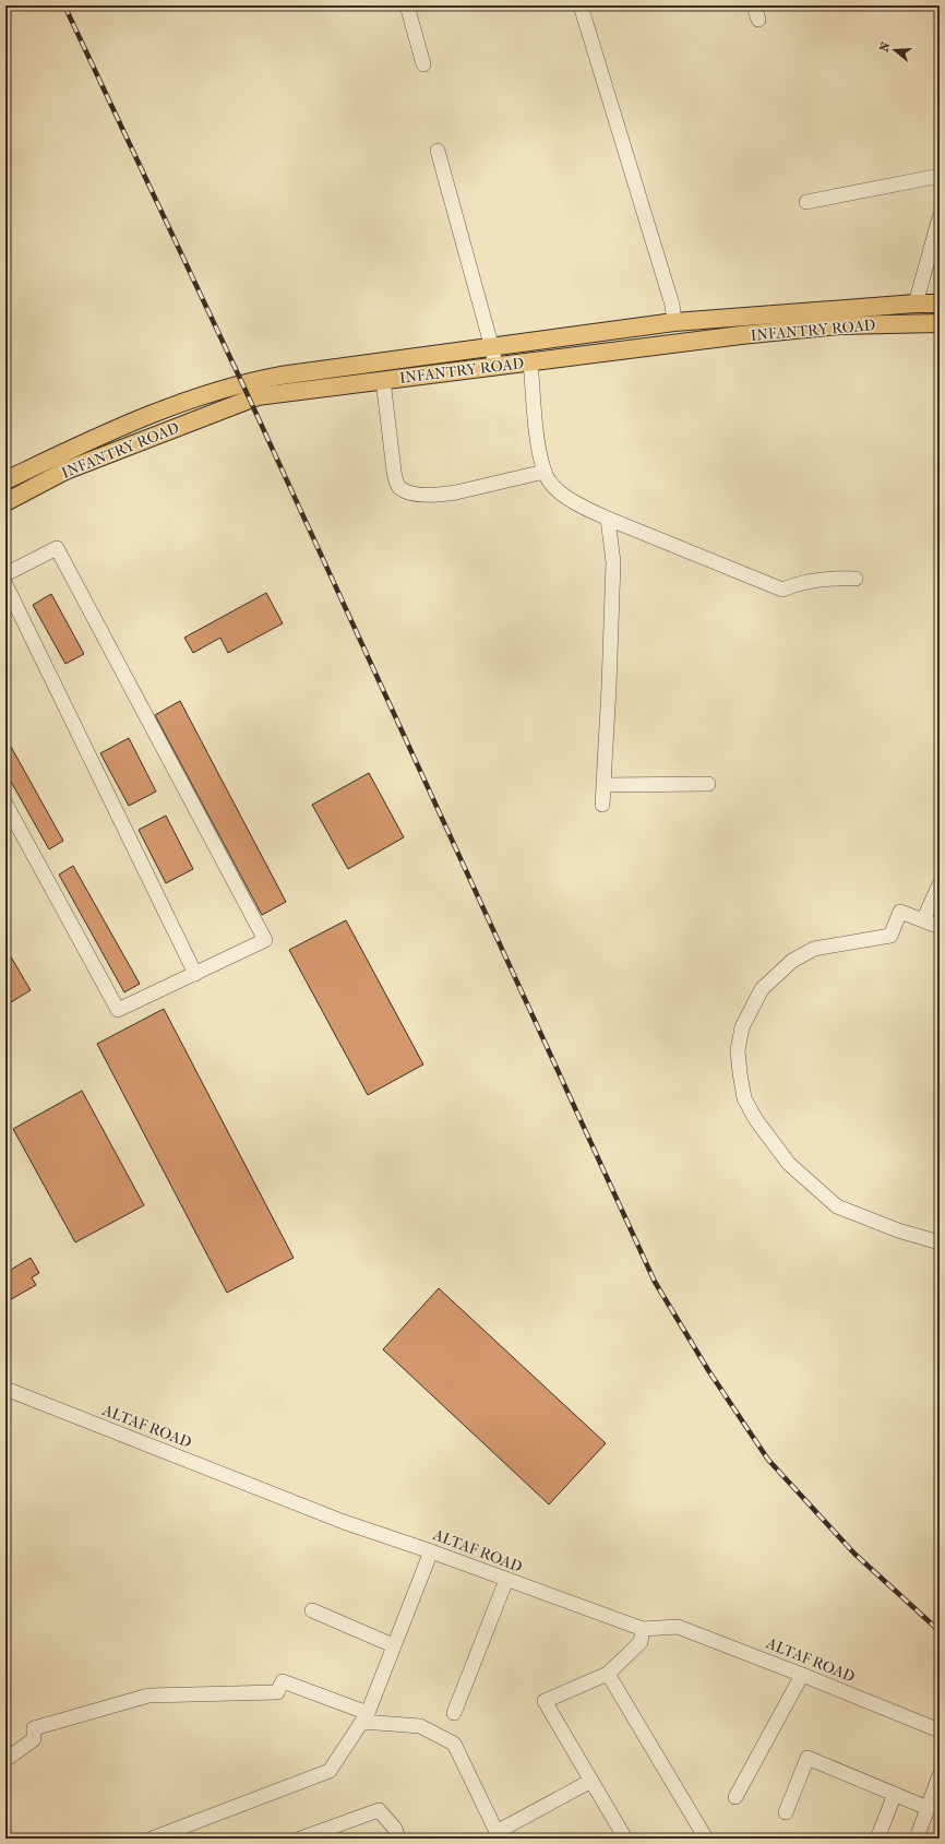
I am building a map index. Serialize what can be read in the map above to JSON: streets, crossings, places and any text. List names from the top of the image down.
{
  "streets": {
    "main road": ["INFANTRY ROAD"],
    "street": ["ALTAF ROAD"]
  },
  "north": "left"
}
